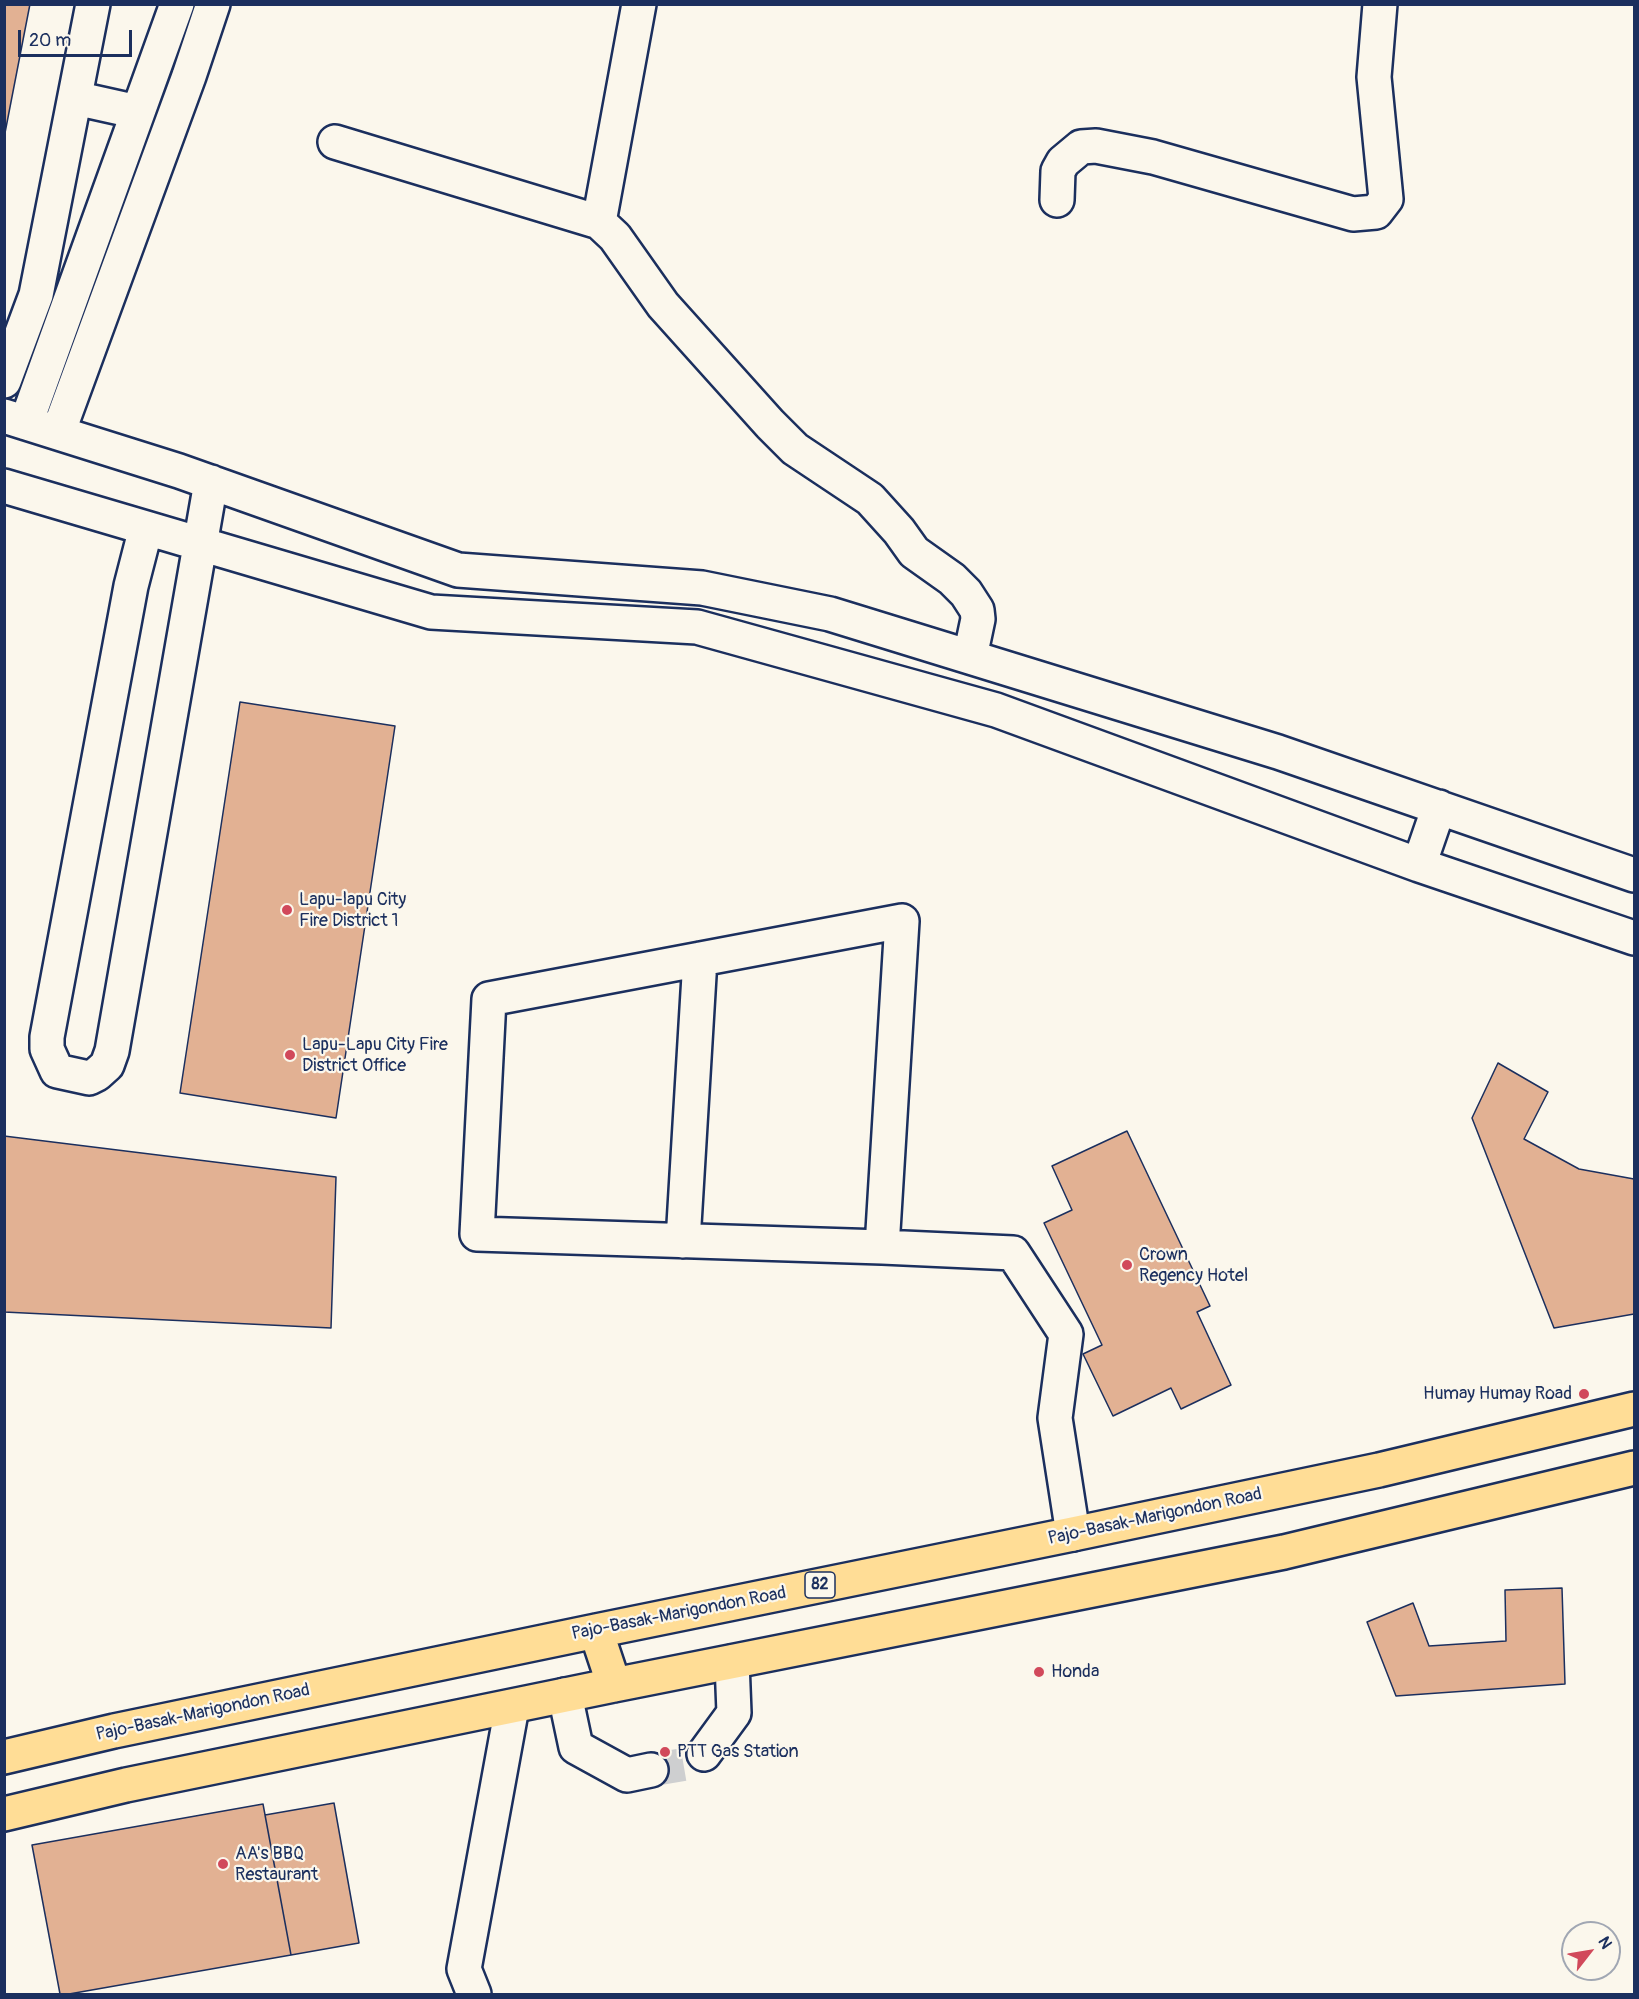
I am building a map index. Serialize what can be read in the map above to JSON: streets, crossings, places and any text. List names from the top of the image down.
{
  "streets": {
    "main road": ["Pajo-Basak-Marigondon Road", "82"]
  },
  "places": [
    "Lapu-lapu City Fire District 1",
    "Lapu-Lapu City Fire District Office",
    "Crown Regency Hotel",
    "Humay Humay Road",
    "Honda",
    "PTT Gas Station",
    "AA's BBQ Restaurant"
  ],
  "scale_bar": "20 m",
  "north": "top right"
}
